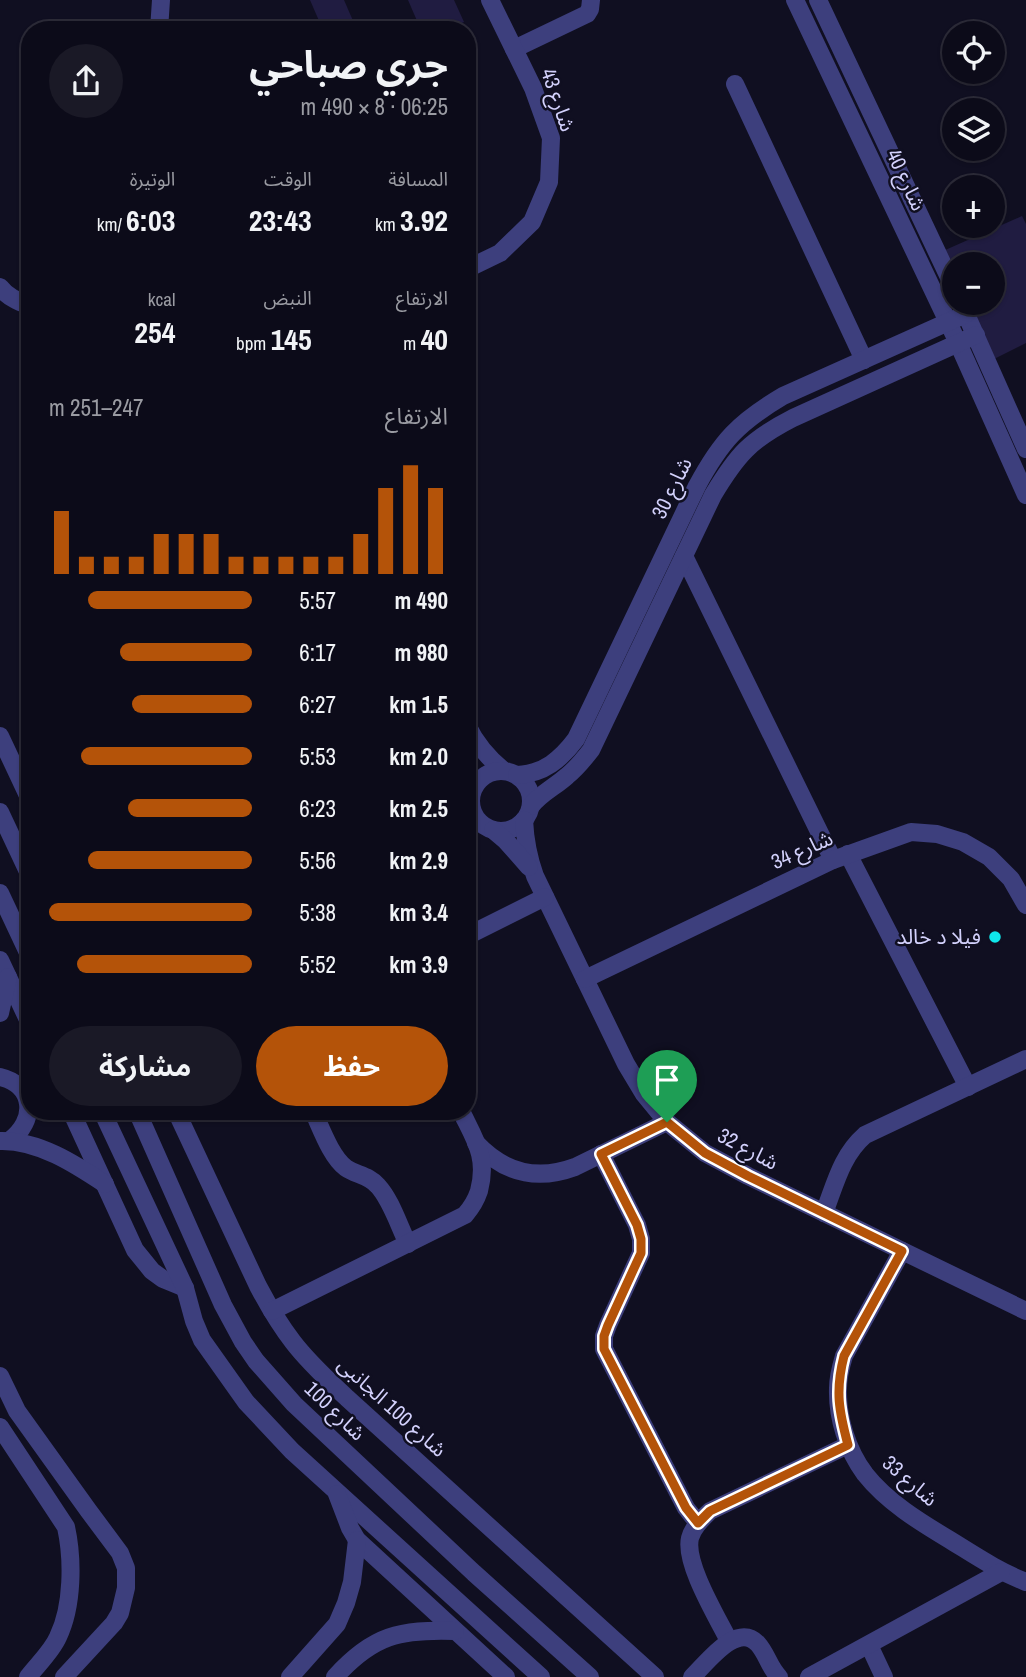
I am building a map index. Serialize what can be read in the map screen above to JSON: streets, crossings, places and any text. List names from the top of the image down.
{
  "streets": {
    "street": [
      "شارع 43",
      "شارع 40",
      "شارع 30",
      "شارع 34",
      "شارع 32",
      "شارع 100 الجانبى",
      "شارع 100",
      "شارع 33"
    ]
  },
  "crossings": [
    ["شارع 40", "شارع 30"],
    ["شارع 30", "شارع 32"],
    ["شارع 34", "شارع 32"],
    ["شارع 32", "شارع 33"]
  ],
  "places": ["فيلا د خالد"],
  "page": {
    "map_buttons": ["+", "−"],
    "heading": ["جري صباحي", "06:25 · 8 × 490 m"],
    "stats": [
      ["المسافة", "3.92 km"],
      ["الوقت", "23:43"],
      ["الوتيرة", "6:03 /km"],
      ["الارتفاع", "40 m"],
      ["النبض", "145 bpm"],
      ["kcal", "254"]
    ],
    "chart": ["الارتفاع", "247–251 m"],
    "list": [
      {
        "name": "490 m",
        "note": "5:57"
      },
      {
        "name": "980 m",
        "note": "6:17"
      },
      {
        "name": "1.5 km",
        "note": "6:27"
      },
      {
        "name": "2.0 km",
        "note": "5:53"
      },
      {
        "name": "2.5 km",
        "note": "6:23"
      },
      {
        "name": "2.9 km",
        "note": "5:56"
      },
      {
        "name": "3.4 km",
        "note": "5:38"
      },
      {
        "name": "3.9 km",
        "note": "5:52"
      }
    ],
    "buttons": ["حفظ", "مشاركة"]
  }
}
